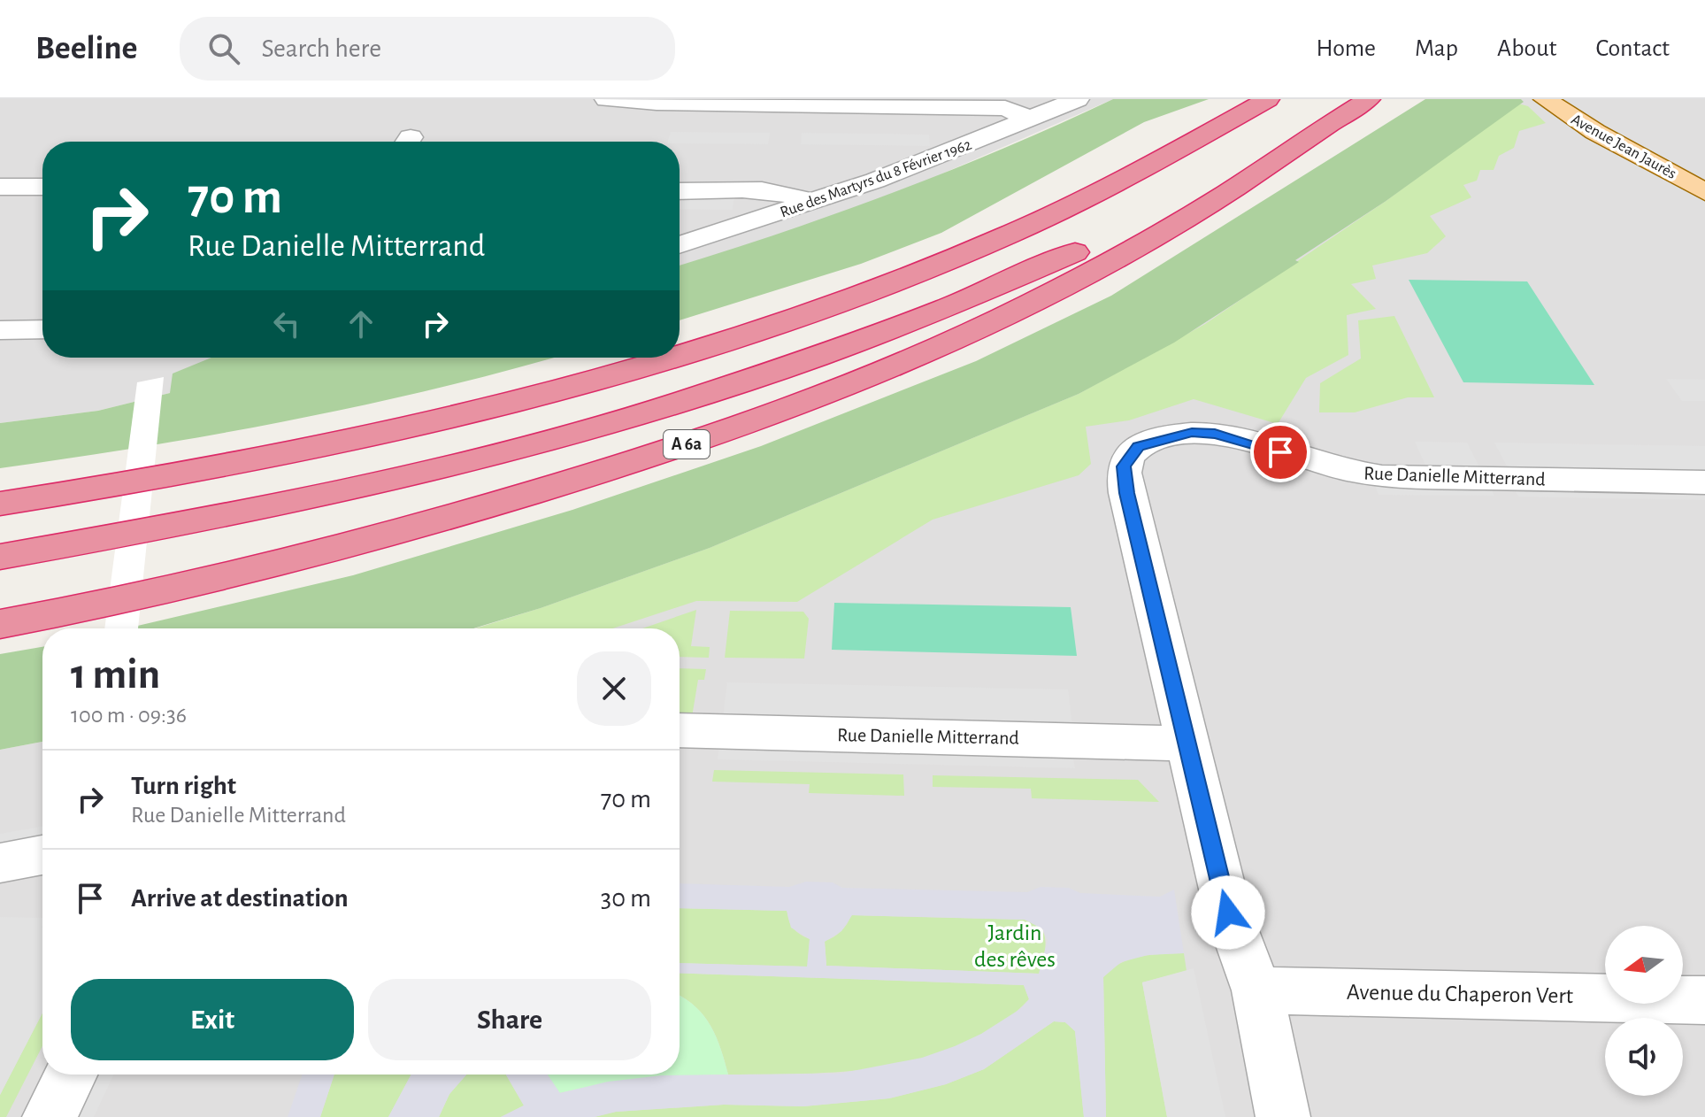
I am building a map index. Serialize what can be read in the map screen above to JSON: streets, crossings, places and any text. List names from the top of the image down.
{
  "streets": {
    "highway": ["A 6a"],
    "main road": ["Avenue Jean Jaurès"],
    "street": ["Rue des Martyrs du 8 Février 1962", "Rue Danielle Mitterrand", "Avenue du Chaperon Vert"]
  },
  "crossings": [
    ["Rue Danielle Mitterrand", "Avenue du Chaperon Vert"]
  ],
  "parks": ["Jardin des rêves"],
  "north": "left",
  "page": {
    "header": "Beeline",
    "search": "Search here",
    "nav": [
      "Home",
      "Map",
      "About",
      "Contact"
    ],
    "turn": ["70 m", "Rue Danielle Mitterrand"],
    "heading": ["1 min", "100 m · 09:36"],
    "list": [
      {
        "name": "Turn right",
        "note": "Rue Danielle Mitterrand",
        "value": "70 m"
      },
      {
        "name": "Arrive at destination",
        "value": "30 m"
      }
    ],
    "buttons": ["Exit", "Share"]
  }
}
